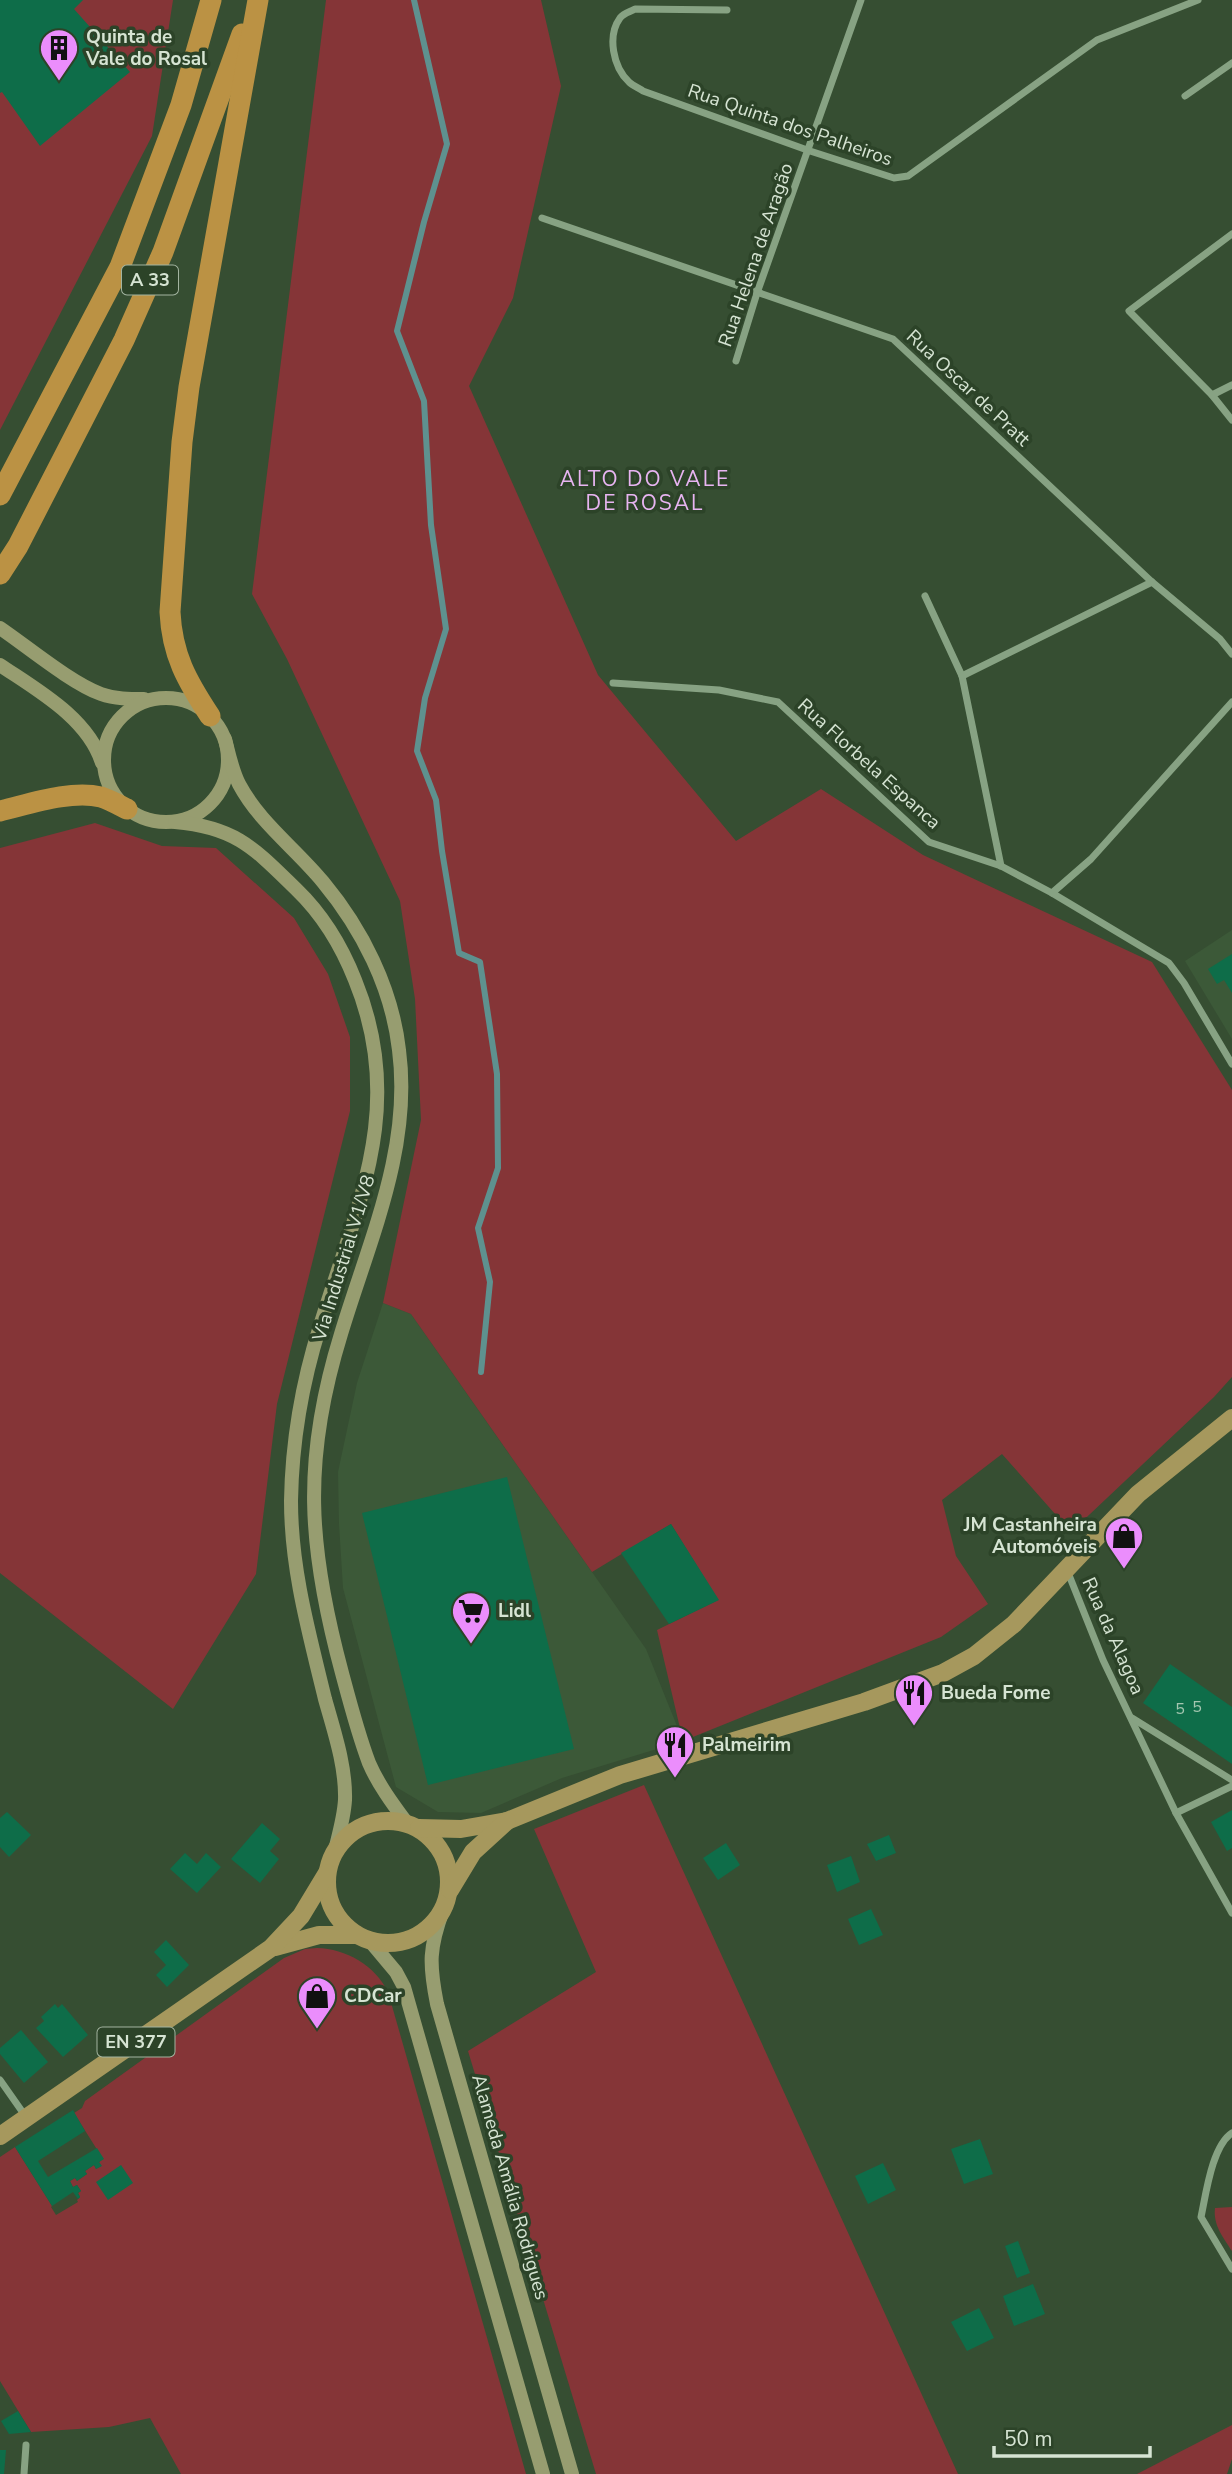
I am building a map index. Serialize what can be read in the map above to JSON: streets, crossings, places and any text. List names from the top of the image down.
{
  "streets": {
    "highway": ["A 33"],
    "main road": ["Via Industrial V1/V8", "EN 377", "Alameda Amália Rodrigues"],
    "street": [
      "Rua Quinta dos Palheiros",
      "Rua Helena de Aragão",
      "Rua Oscar de Pratt",
      "Rua Florbela Espanca",
      "Rua da Alagoa"
    ]
  },
  "crossings": [
    ["Rua Quinta dos Palheiros", "Rua Helena de Aragão"],
    ["Rua Helena de Aragão", "Rua Oscar de Pratt"],
    ["Via Industrial V1/V8", "EN 377"],
    ["Via Industrial V1/V8", "Alameda Amália Rodrigues"],
    ["Rua da Alagoa", "EN 377"],
    ["EN 377", "Alameda Amália Rodrigues"]
  ],
  "districts": ["ALTO DO VALE DE ROSAL"],
  "places": {
    "building": ["Quinta de Vale do Rosal"],
    "shop": ["JM Castanheira Automóveis", "CDCar"],
    "supermarket": ["Lidl"],
    "restaurant": ["Bueda Fome", "Palmeirim"]
  },
  "house_numbers": ["5", "5"],
  "scale_bar": "50 m"
}
